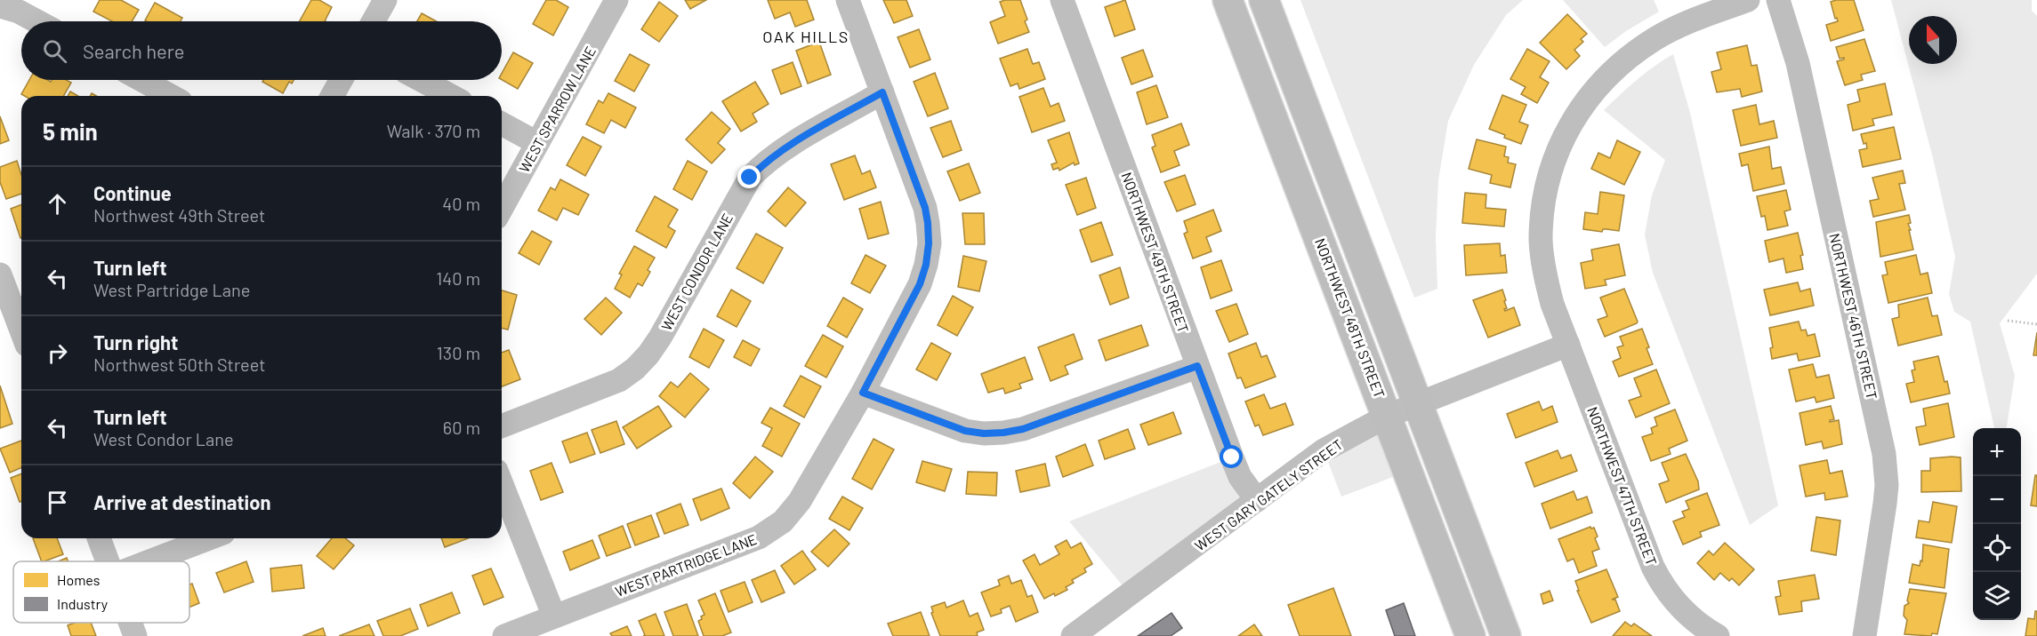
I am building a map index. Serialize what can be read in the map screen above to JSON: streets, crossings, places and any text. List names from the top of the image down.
{
  "streets": {
    "main road": ["NORTHWEST 48TH STREET"],
    "street": [
      "WEST SPARROW LANE",
      "NORTHWEST 49TH STREET",
      "WEST CONDOR LANE",
      "NORTHWEST 46TH STREET",
      "NORTHWEST 47TH STREET",
      "WEST GARY GATELY STREET",
      "WEST PARTRIDGE LANE"
    ]
  },
  "crossings": [
    ["NORTHWEST 49TH STREET", "WEST GARY GATELY STREET"],
    ["WEST CONDOR LANE", "WEST PARTRIDGE LANE"],
    ["NORTHWEST 48TH STREET", "WEST GARY GATELY STREET"],
    ["NORTHWEST 47TH STREET", "WEST GARY GATELY STREET"]
  ],
  "districts": ["OAK HILLS"],
  "legend": ["Homes", "Industry"],
  "north": "top",
  "page": {
    "search": "Search here",
    "heading": ["5 min", "Walk · 370 m"],
    "list": [
      ["Continue", "Northwest 49th Street", "40 m"],
      ["Turn left", "West Partridge Lane", "140 m"],
      ["Turn right", "Northwest 50th Street", "130 m"],
      ["Turn left", "West Condor Lane", "60 m"],
      "Arrive at destination"
    ],
    "map_buttons": ["+", "−"]
  }
}
